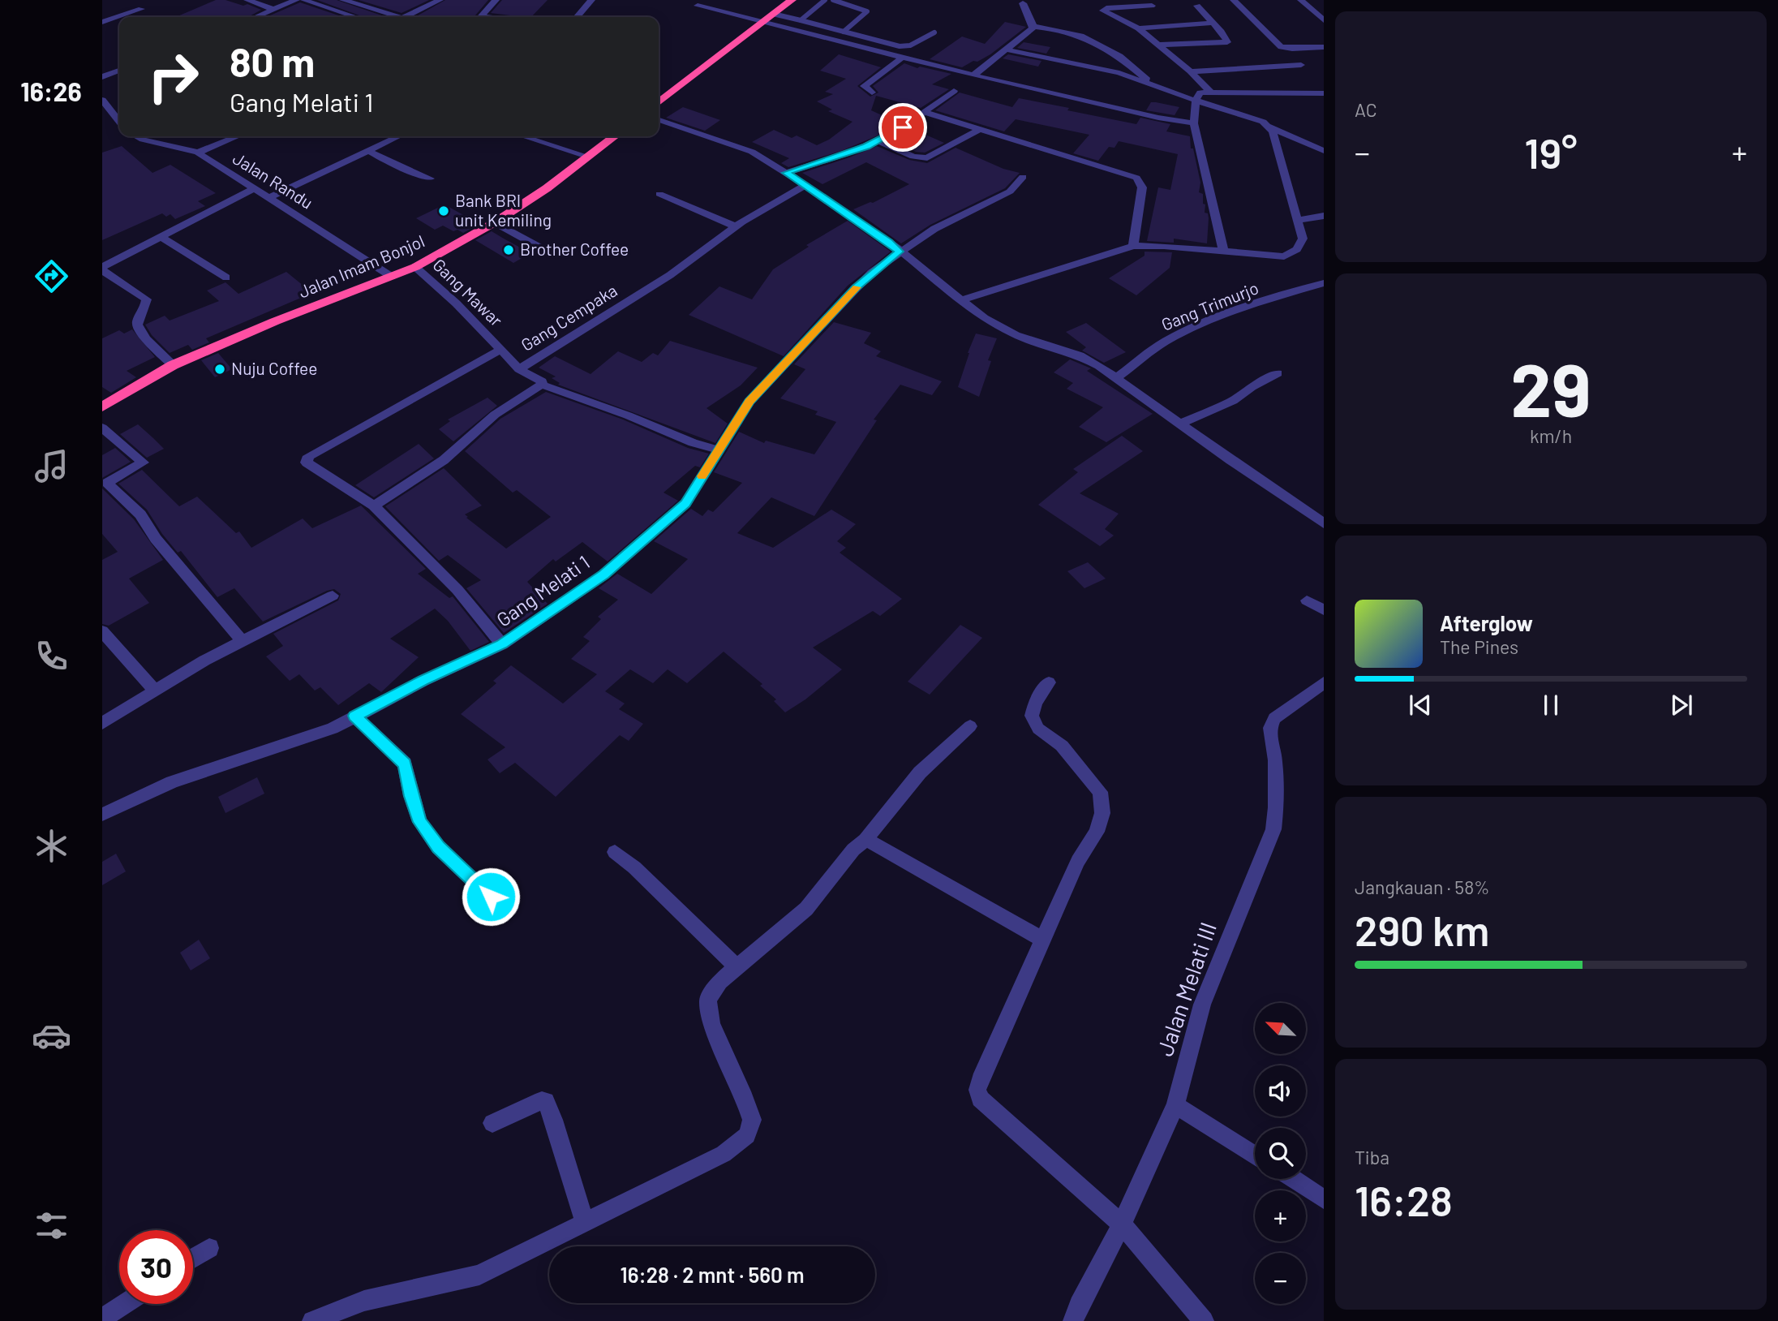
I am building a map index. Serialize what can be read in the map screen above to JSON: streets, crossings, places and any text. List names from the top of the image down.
{
  "streets": {
    "highway": ["Jalan Imam Bonjol"],
    "street": [
      "Jalan Randu",
      "Gang Mawar",
      "Gang Trimurjo",
      "Gang Cempaka",
      "Gang Melati 1",
      "Jalan Melati III"
    ]
  },
  "crossings": [
    ["Jalan Randu", "Jalan Imam Bonjol"],
    ["Jalan Imam Bonjol", "Gang Mawar"],
    ["Gang Mawar", "Gang Cempaka"],
    ["Gang Cempaka", "Gang Melati 1"]
  ],
  "places": ["Bank BRI unit Kemiling", "Brother Coffee", "Nuju Coffee"],
  "north": "top left",
  "page": {
    "tabs": "16:26",
    "tile": [
      "AC",
      ["29", "km/h"],
      ["Jangkauan · 58%", "290 km"],
      ["Tiba", "16:28"]
    ],
    "turn": ["80 m", "Gang Melati 1"],
    "heat": ["−", "19°", "+"],
    "song": ["Afterglow", "The Pines"],
    "map_buttons": ["+", "−"],
    "limit": "30",
    "trip": "16:28 · 2 mnt · 560 m"
  }
}
